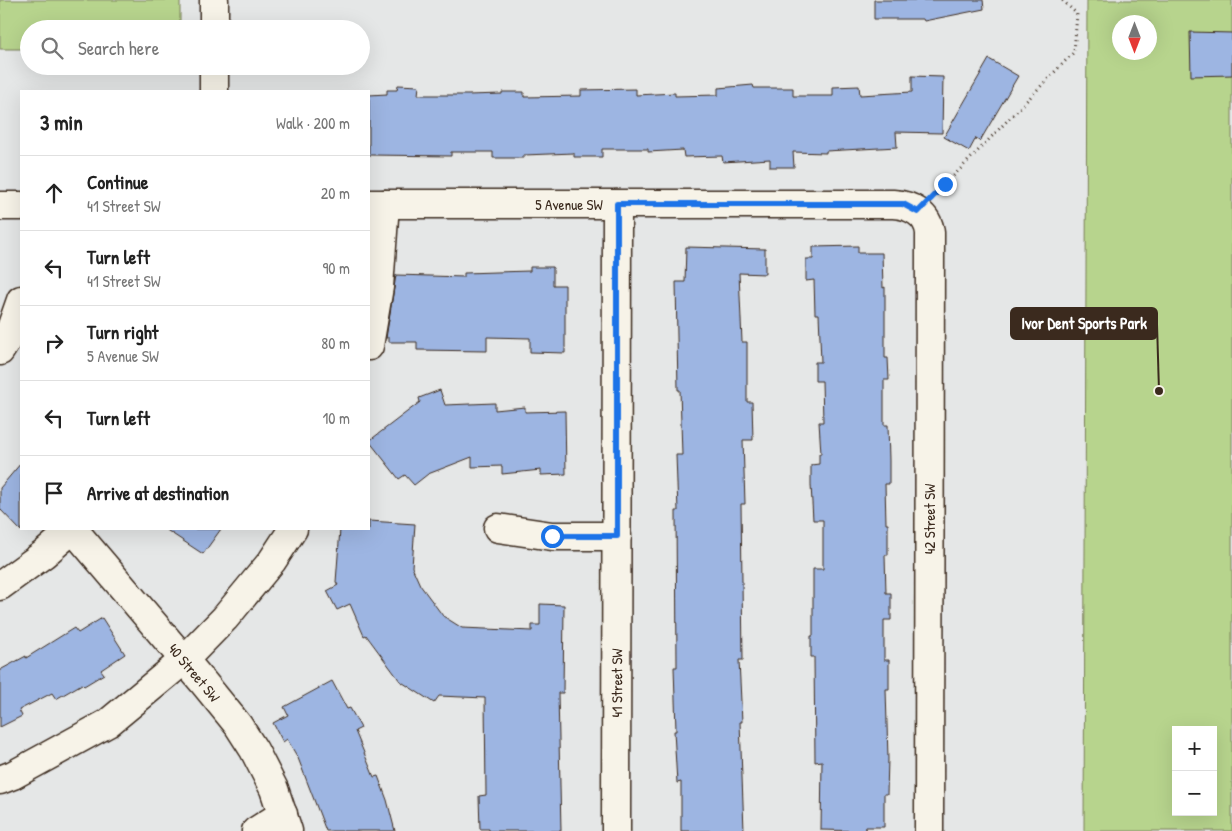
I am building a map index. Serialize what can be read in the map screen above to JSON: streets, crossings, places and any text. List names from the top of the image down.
{
  "streets": {
    "street": [
      "5 Avenue SW",
      "42 Street SW",
      "40 Street SW",
      "41 Street SW"
    ]
  },
  "crossings": [
    ["5 Avenue SW", "42 Street SW"],
    ["5 Avenue SW", "41 Street SW"]
  ],
  "places": ["Ivor Dent Sports Park"],
  "north": "bottom",
  "page": {
    "search": "Search here",
    "heading": ["3 min", "Walk · 200 m"],
    "list": [
      ["Continue", "41 Street SW", "20 m"],
      ["Turn left", "41 Street SW", "90 m"],
      ["Turn right", "5 Avenue SW", "80 m"],
      ["Turn left", "10 m"],
      "Arrive at destination"
    ],
    "map_buttons": ["+", "−"]
  }
}
